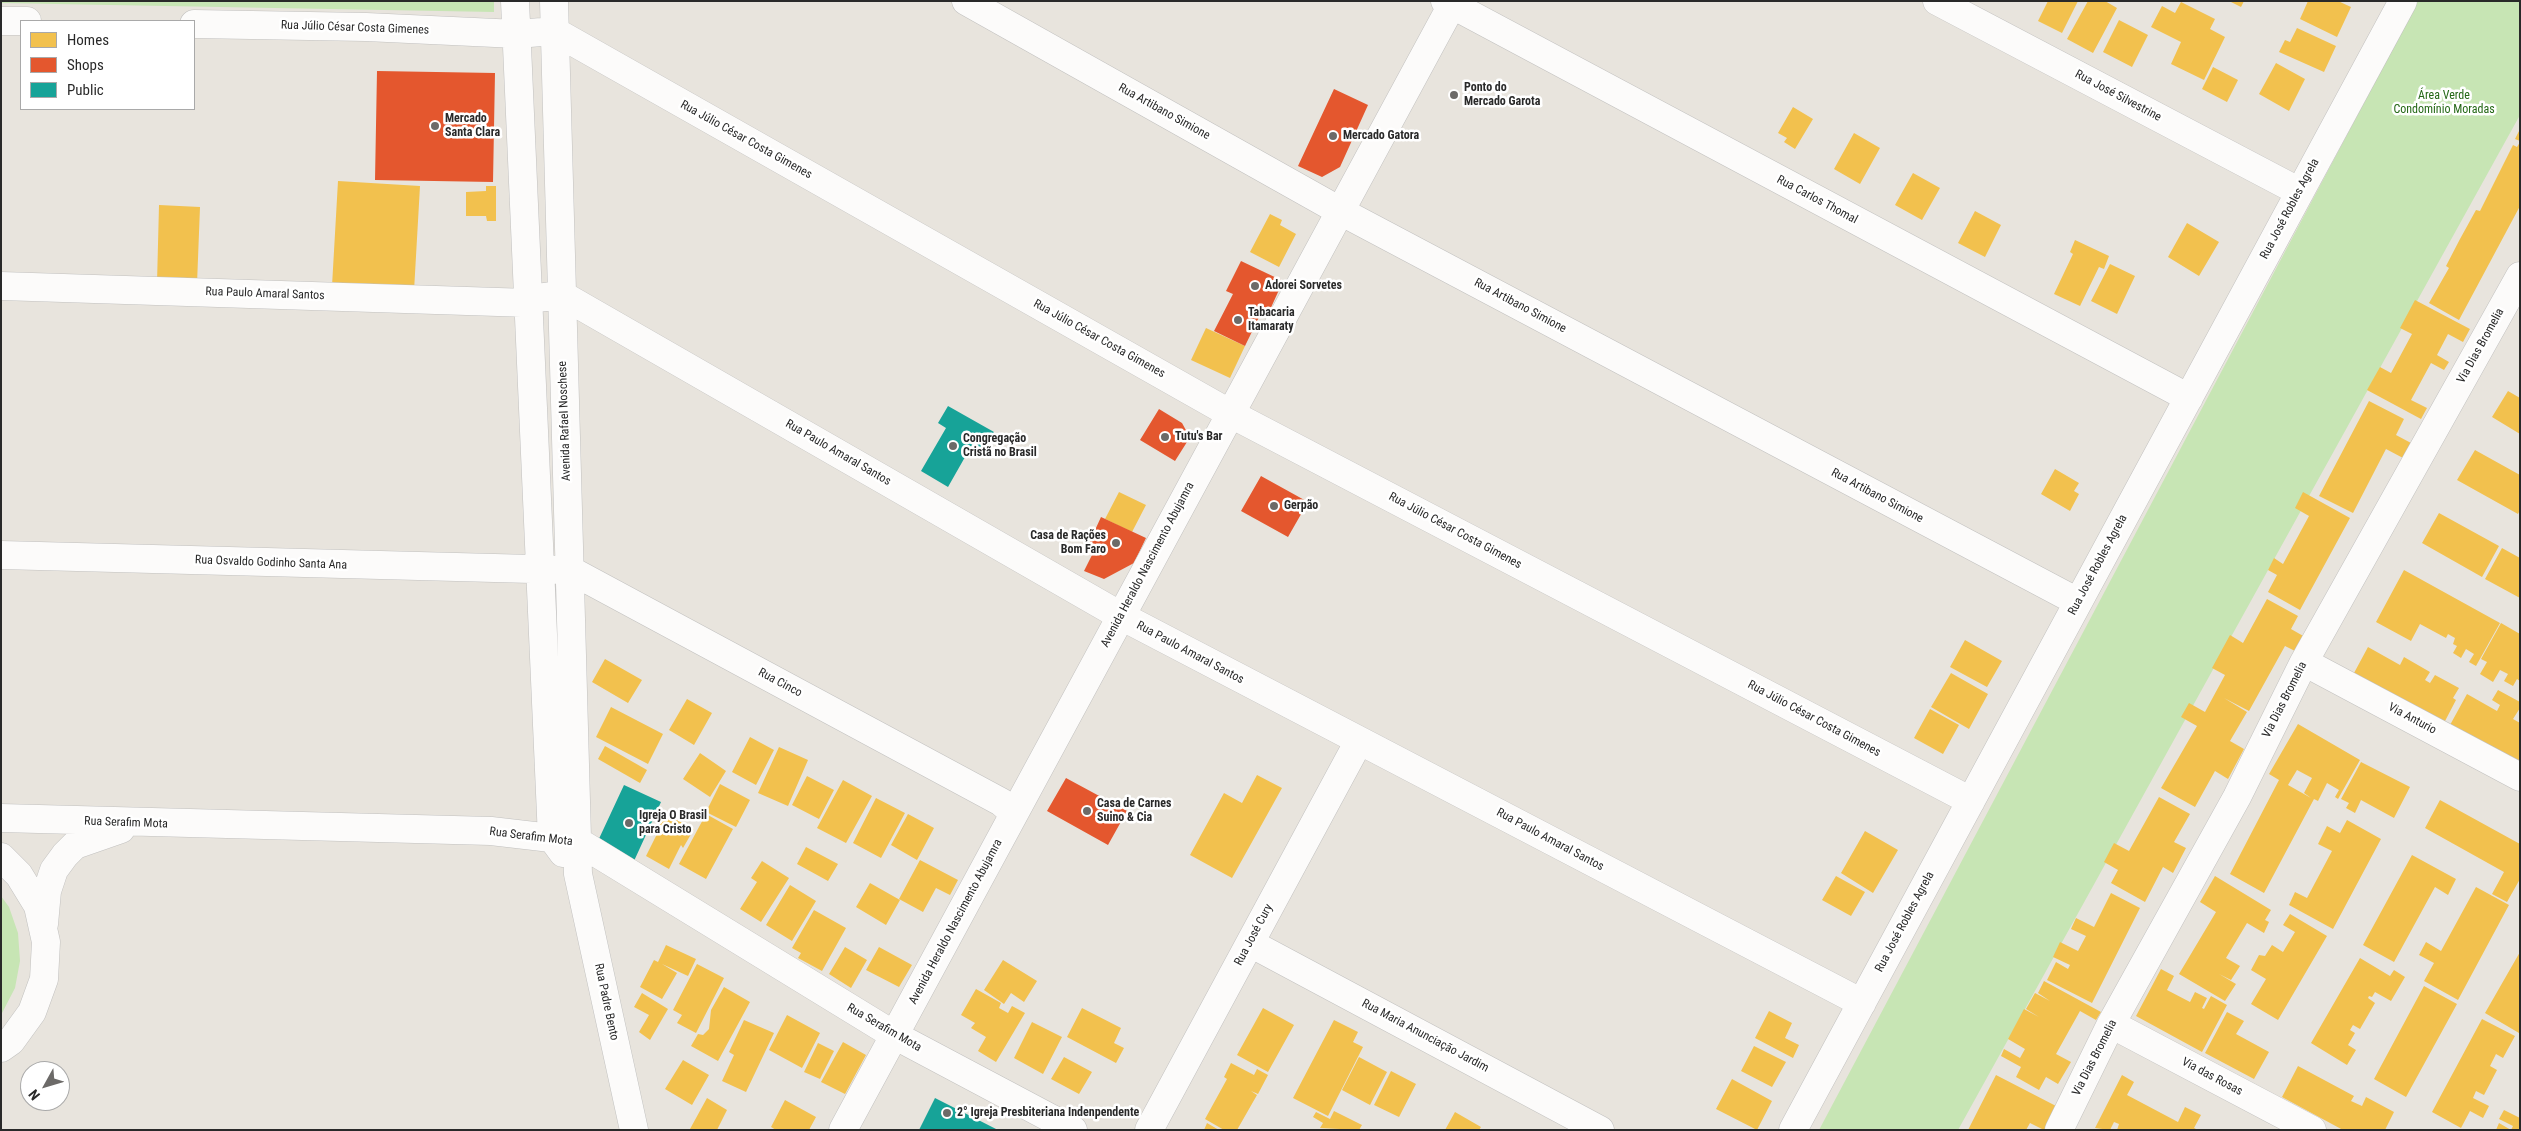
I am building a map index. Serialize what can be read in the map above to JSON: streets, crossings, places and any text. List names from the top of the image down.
{
  "streets": {
    "street": [
      "Rua Júlio César Costa Gimenes",
      "Rua José Silvestrine",
      "Rua Artibano Simione",
      "Rua Carlos Thomal",
      "Rua José Robles Agrela",
      "Rua Paulo Amaral Santos",
      "Via Dias Bromelia",
      "Avenida Rafael Noschese",
      "Rua Osvaldo Godinho Santa Ana",
      "Avenida Heraldo Nascimento Abujamra",
      "Rua Cinco",
      "Via Anturio",
      "Rua Serafim Mota",
      "Rua José Cury",
      "Rua Padre Bento",
      "Rua Maria Anunciação Jardim",
      "Via das Rosas"
    ]
  },
  "crossings": [
    ["Rua Júlio César Costa Gimenes", "Rua José Robles Agrela"],
    ["Rua Júlio César Costa Gimenes", "Avenida Rafael Noschese"],
    ["Rua Júlio César Costa Gimenes", "Avenida Heraldo Nascimento Abujamra"],
    ["Rua José Silvestrine", "Rua José Robles Agrela"],
    ["Rua Artibano Simione", "Rua José Robles Agrela"],
    ["Rua Artibano Simione", "Avenida Heraldo Nascimento Abujamra"],
    ["Rua Carlos Thomal", "Rua José Robles Agrela"],
    ["Rua Carlos Thomal", "Avenida Heraldo Nascimento Abujamra"],
    ["Rua José Robles Agrela", "Rua Paulo Amaral Santos"],
    ["Rua Paulo Amaral Santos", "Avenida Rafael Noschese"],
    ["Rua Paulo Amaral Santos", "Avenida Heraldo Nascimento Abujamra"],
    ["Rua Paulo Amaral Santos", "Rua José Cury"],
    ["Via Dias Bromelia", "Via Anturio"],
    ["Via Dias Bromelia", "Via das Rosas"],
    ["Avenida Rafael Noschese", "Rua Cinco"],
    ["Avenida Rafael Noschese", "Rua Serafim Mota"],
    ["Avenida Rafael Noschese", "Rua Padre Bento"],
    ["Rua Osvaldo Godinho Santa Ana", "Rua Cinco"],
    ["Avenida Heraldo Nascimento Abujamra", "Rua Cinco"],
    ["Avenida Heraldo Nascimento Abujamra", "Rua Serafim Mota"],
    ["Rua Serafim Mota", "Rua Padre Bento"],
    ["Rua José Cury", "Rua Maria Anunciação Jardim"]
  ],
  "parks": ["Área Verde Condomínio Moradas"],
  "places": [
    "Ponto do Mercado Garota",
    "Mercado Santa Clara",
    "Mercado Gatora",
    "Adorei Sorvetes",
    "Tabacaria Itamaraty",
    "Tutu's Bar",
    "Congregação Cristã no Brasil",
    "Gerpão",
    "Casa de Rações Bom Faro",
    "Casa de Carnes Suino & Cia",
    "Igreja O Brasil para Cristo",
    "2° Igreja Presbiteriana Indenpendente"
  ],
  "legend": ["Homes", "Shops", "Public"],
  "north": "bottom left"
}
